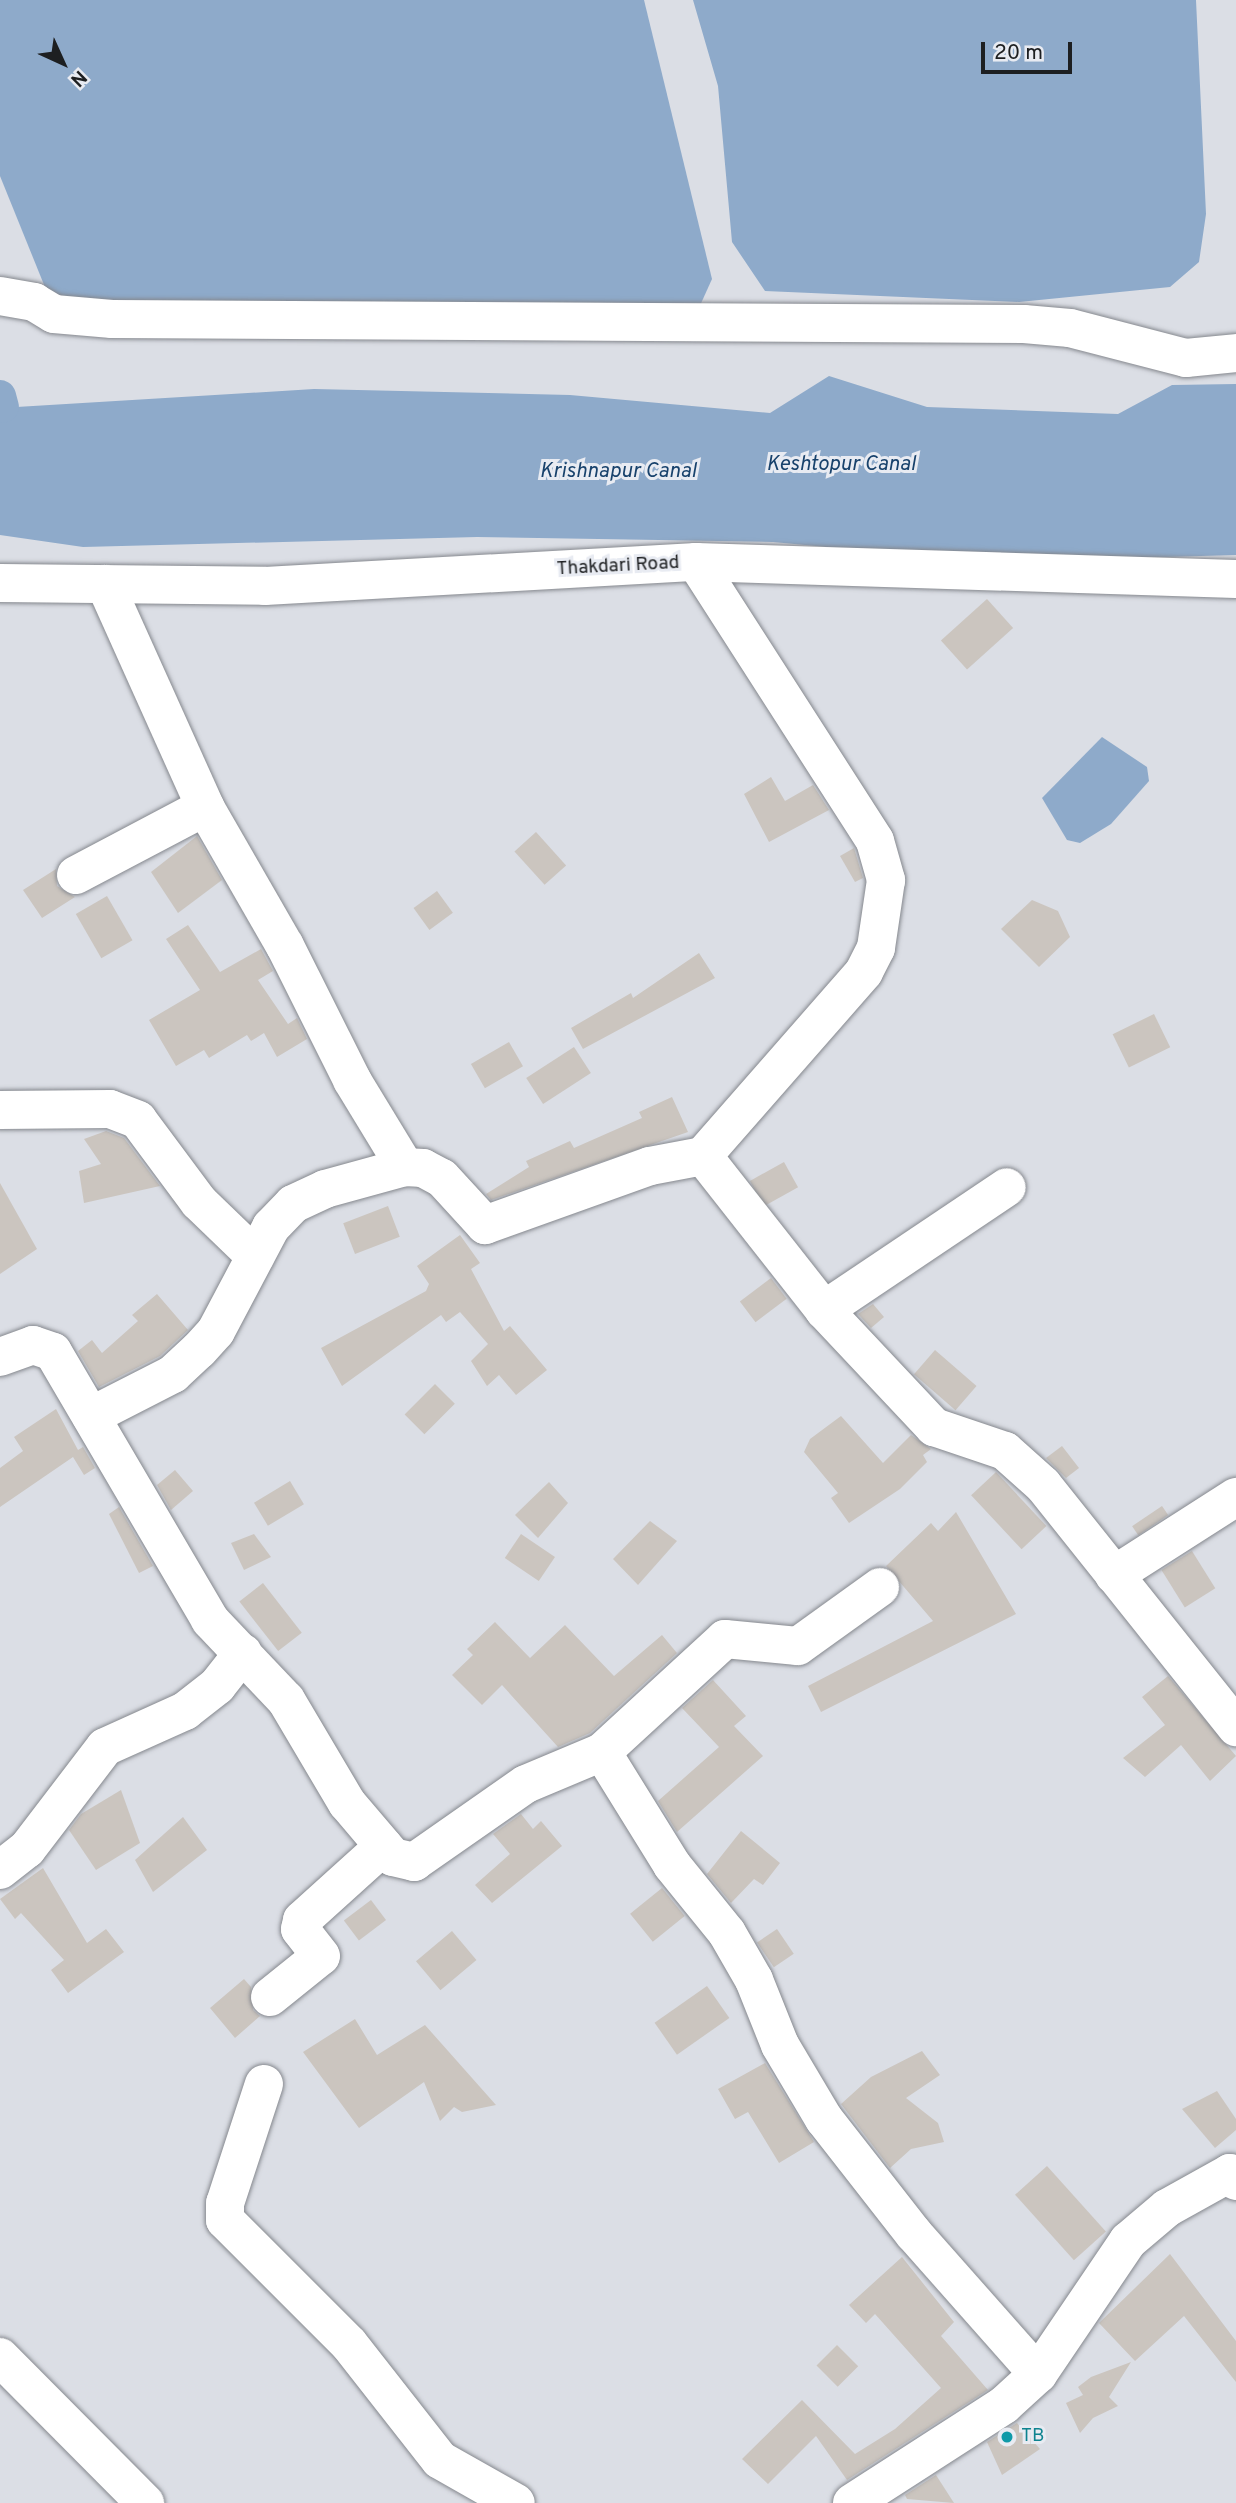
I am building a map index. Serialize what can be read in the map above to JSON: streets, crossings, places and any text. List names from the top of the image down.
{
  "streets": {
    "street": ["Thakdari Road"]
  },
  "water": ["Keshtopur Canal", "Krishnapur Canal"],
  "places": ["TB"],
  "scale_bar": "20 m",
  "north": "bottom right"
}
